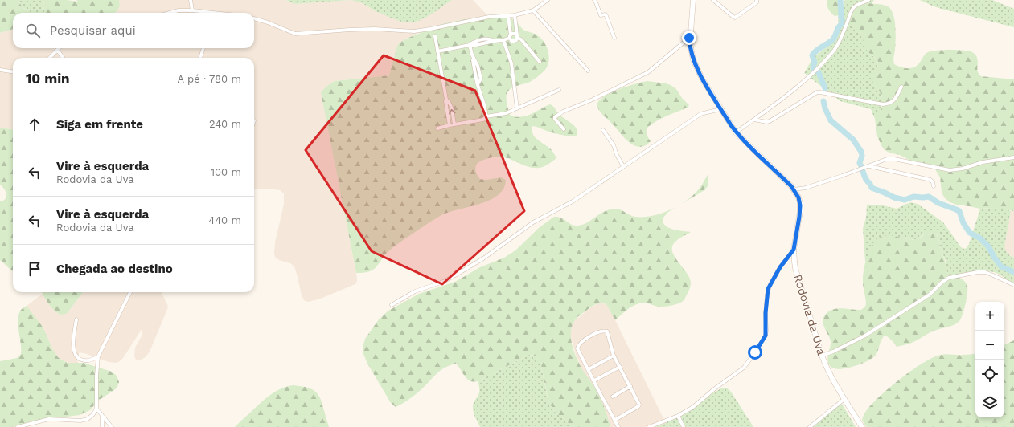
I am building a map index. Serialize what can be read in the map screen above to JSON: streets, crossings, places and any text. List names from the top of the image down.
{
  "streets": {
    "street": ["Rodovia da Uva"]
  },
  "page": {
    "search": "Pesquisar aqui",
    "heading": ["10 min", "A pé · 780 m"],
    "list": [
      ["Siga em frente", "240 m"],
      ["Vire à esquerda", "Rodovia da Uva", "100 m"],
      ["Vire à esquerda", "Rodovia da Uva", "440 m"],
      "Chegada ao destino"
    ],
    "map_buttons": ["+", "−"]
  }
}
